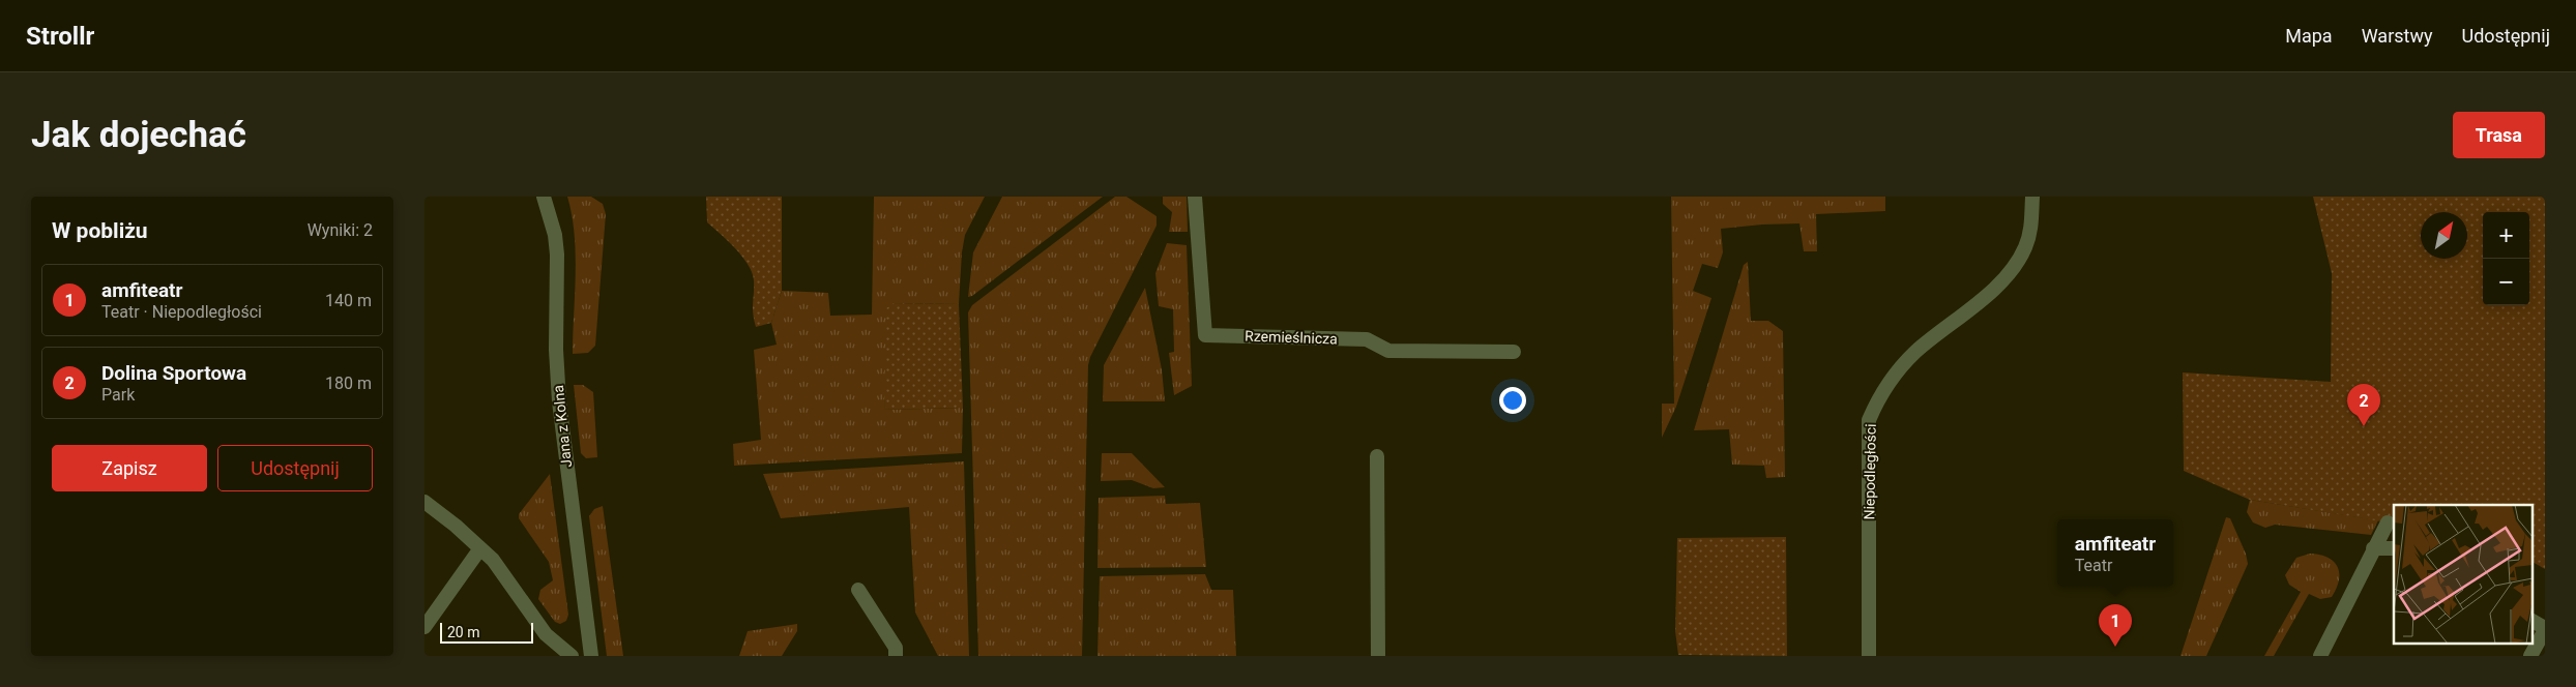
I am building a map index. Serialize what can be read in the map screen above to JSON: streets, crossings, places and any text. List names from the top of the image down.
{
  "streets": {
    "street": ["Rzemieślnicza", "Jana z Kolna", "Niepodległości"]
  },
  "scale_bar": "20 m",
  "north": "top right",
  "page": {
    "header": "Strollr",
    "nav": ["Mapa", "Warstwy", "Udostępnij"],
    "buttons": [
      "Trasa",
      ["Zapisz", "Udostępnij"]
    ],
    "title": "Jak dojechać",
    "heading": ["W pobliżu", "Wyniki: 2"],
    "map_buttons": ["+", "−"],
    "list": [
      {
        "mark": "1",
        "name": "amfiteatr",
        "note": "Teatr · Niepodległości",
        "value": "140 m"
      },
      {
        "mark": "2",
        "name": "Dolina Sportowa",
        "note": "Park",
        "value": "180 m"
      }
    ],
    "pins": ["2", "1"],
    "popup": ["amfiteatr", "Teatr"],
    "scale": "20 m"
  }
}
